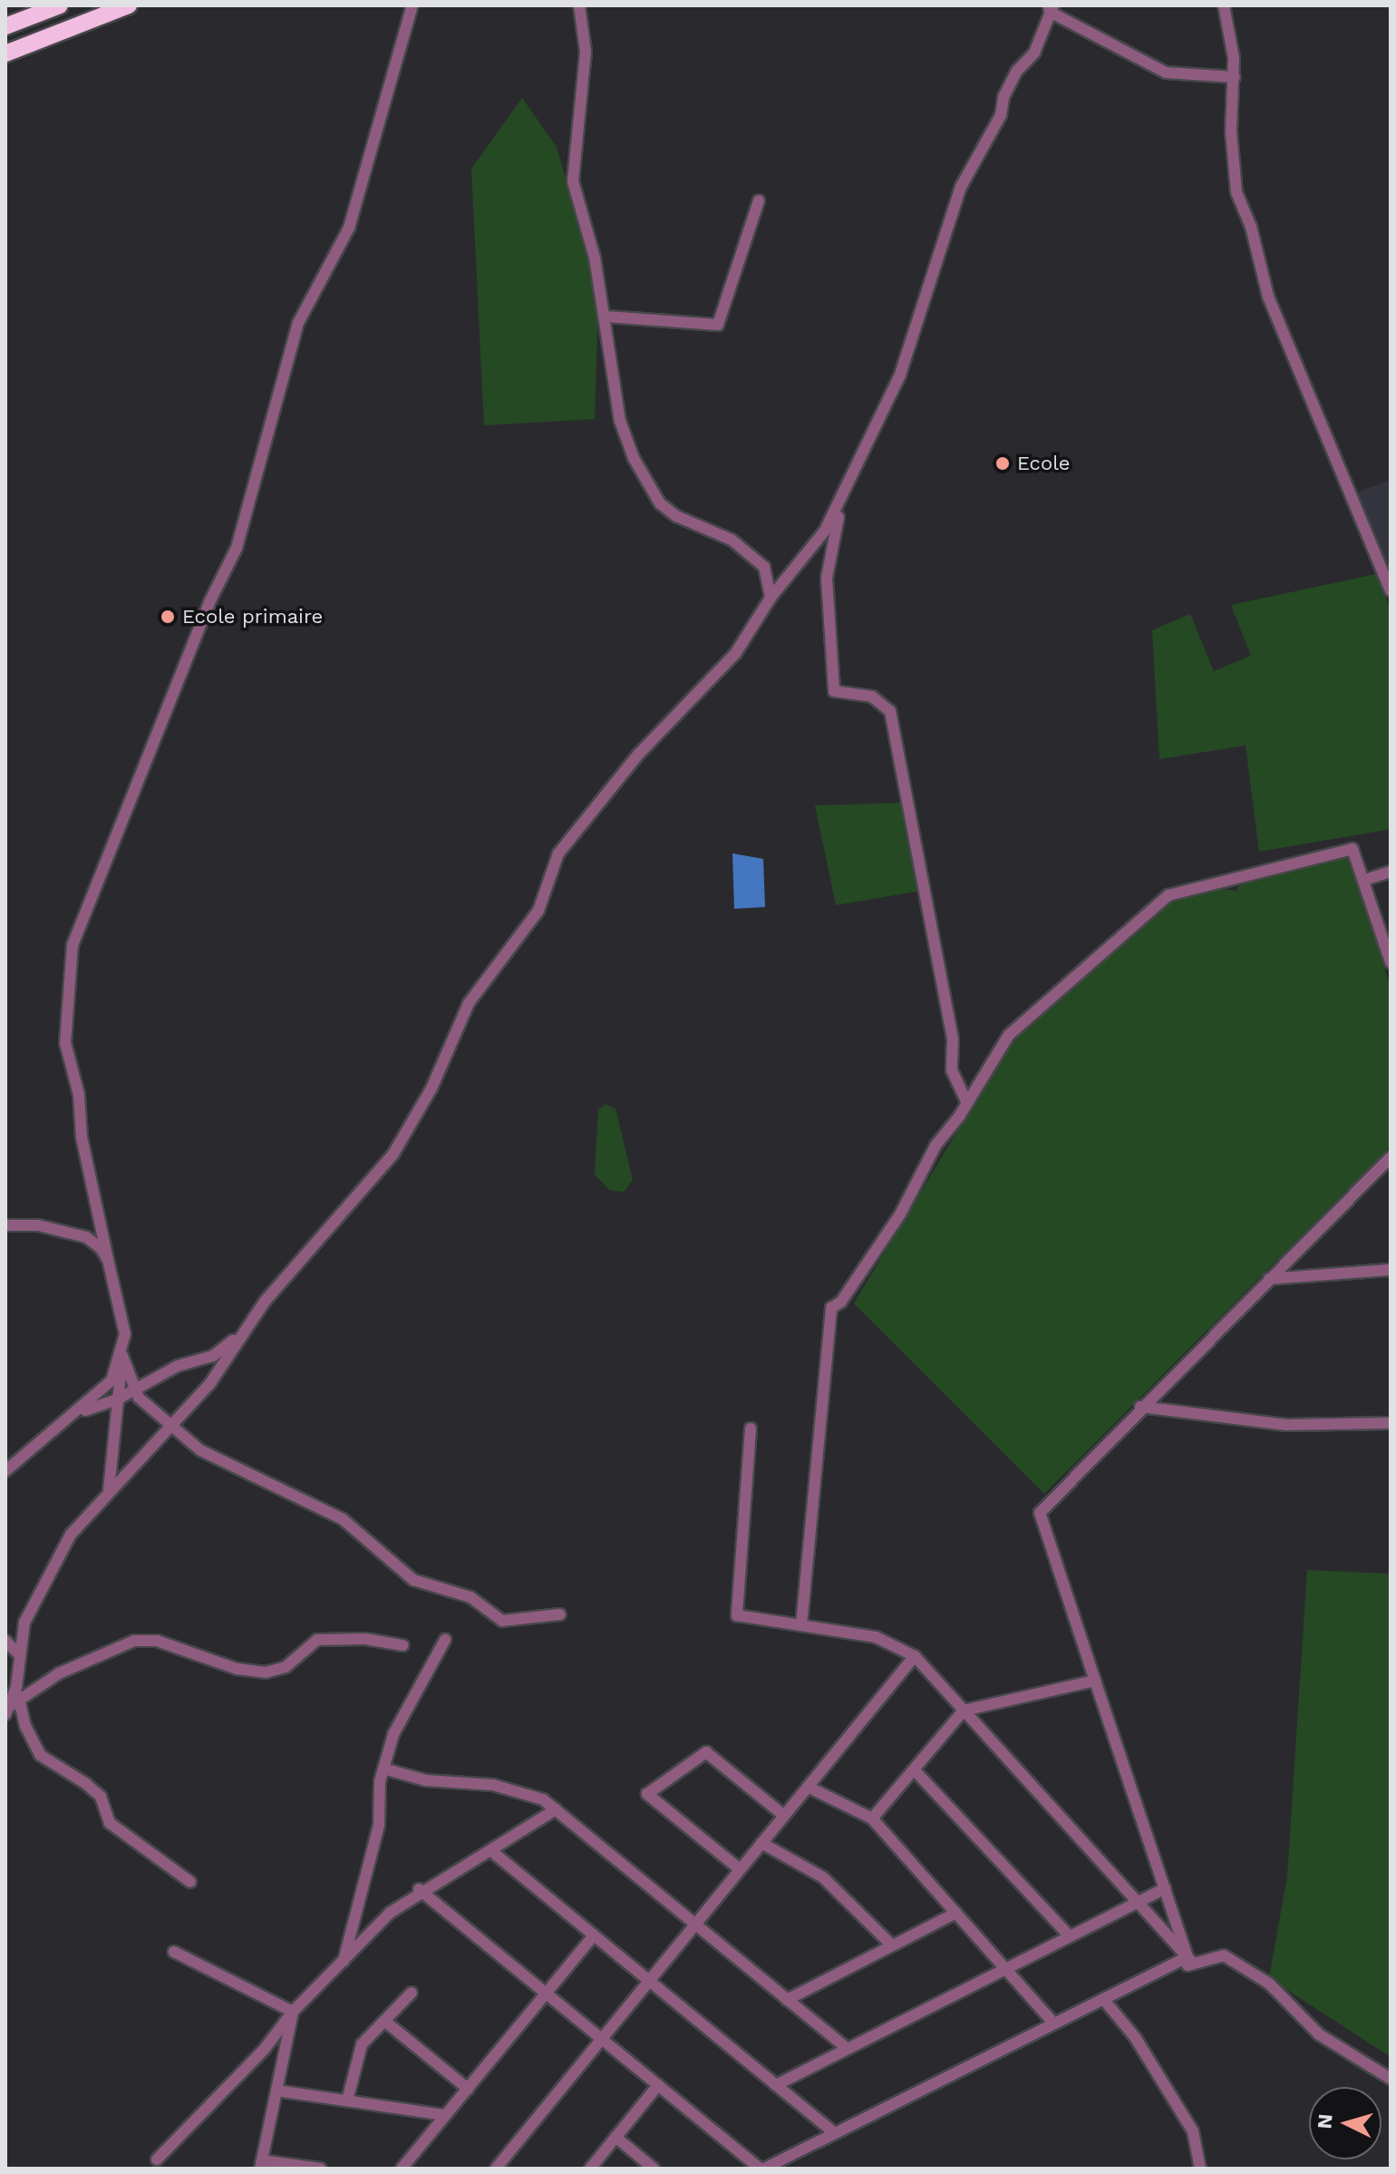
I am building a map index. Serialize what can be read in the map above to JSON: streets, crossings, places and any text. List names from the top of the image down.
{
  "places": ["Ecole", "Ecole primaire"],
  "north": "left"
}
